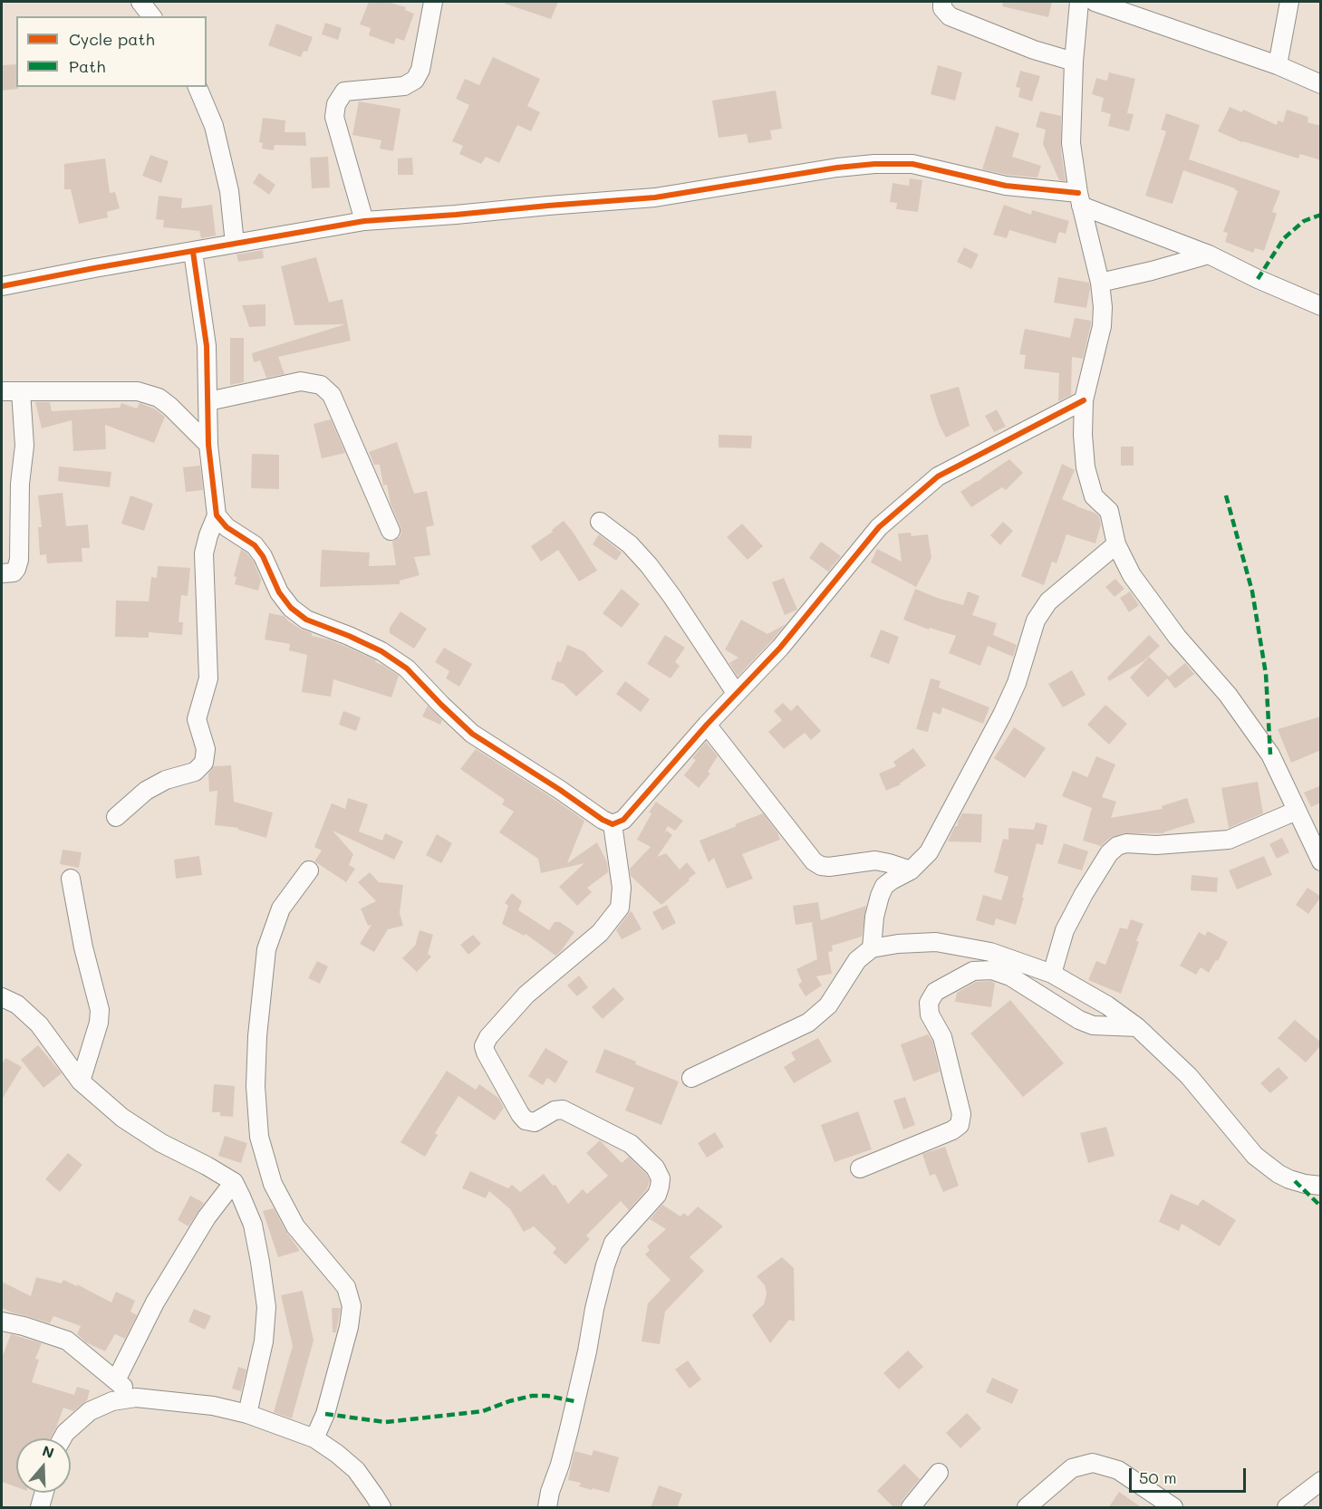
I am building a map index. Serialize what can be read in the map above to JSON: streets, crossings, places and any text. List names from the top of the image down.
{
  "legend": ["Cycle path", "Path"],
  "scale_bar": "50 m",
  "north": "top"
}
